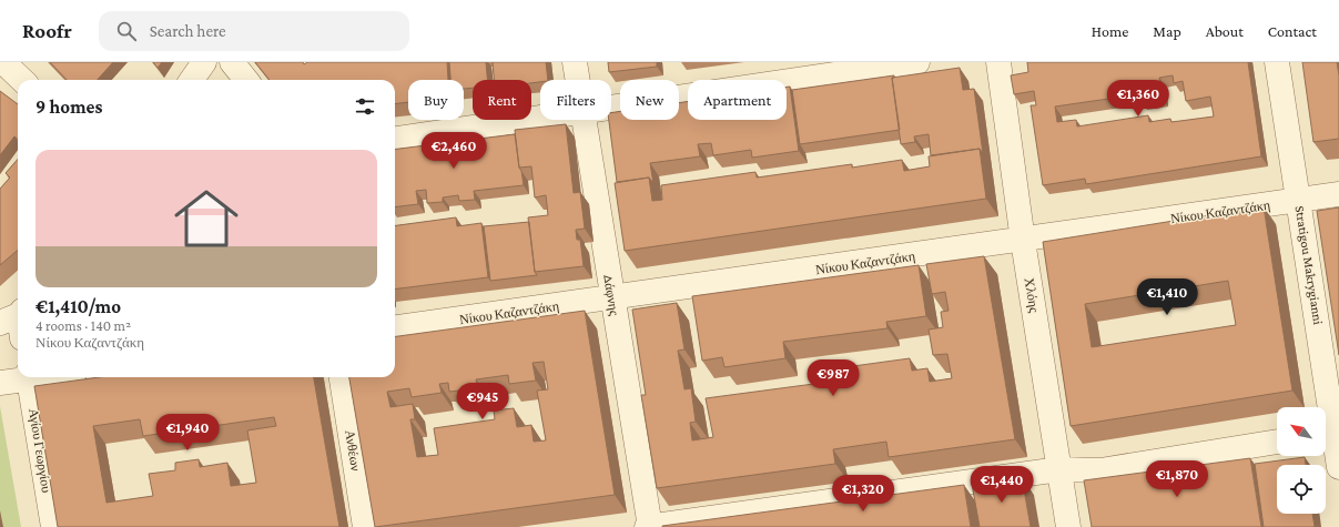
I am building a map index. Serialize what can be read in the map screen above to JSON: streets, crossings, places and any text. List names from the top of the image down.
{
  "streets": {
    "street": [
      "Νίκου Καζαντζάκη",
      "Stratigou Makrygianni",
      "Δάφνης",
      "Χλόης",
      "Αγίου Γεωργίου",
      "Ανθέων"
    ]
  },
  "crossings": [
    ["Νίκου Καζαντζάκη", "Stratigou Makrygianni"],
    ["Νίκου Καζαντζάκη", "Δάφνης"],
    ["Νίκου Καζαντζάκη", "Χλόης"]
  ],
  "north": "top left",
  "page": {
    "header": "Roofr",
    "search": "Search here",
    "nav": [
      "Home",
      "Map",
      "About",
      "Contact"
    ],
    "price": [
      "€1,360",
      "€2,460",
      "€1,410",
      "€987",
      "€945",
      "€1,940",
      "€1,870",
      "€1,440",
      "€1,320"
    ],
    "chip": [
      "Buy",
      "Rent",
      "Filters",
      "New",
      "Apartment"
    ],
    "heading": "9 homes",
    "list": [
      {
        "name": "€1,410/mo",
        "note": "4 rooms · 140 m² · Νίκου Καζαντζάκη"
      }
    ]
  }
}
